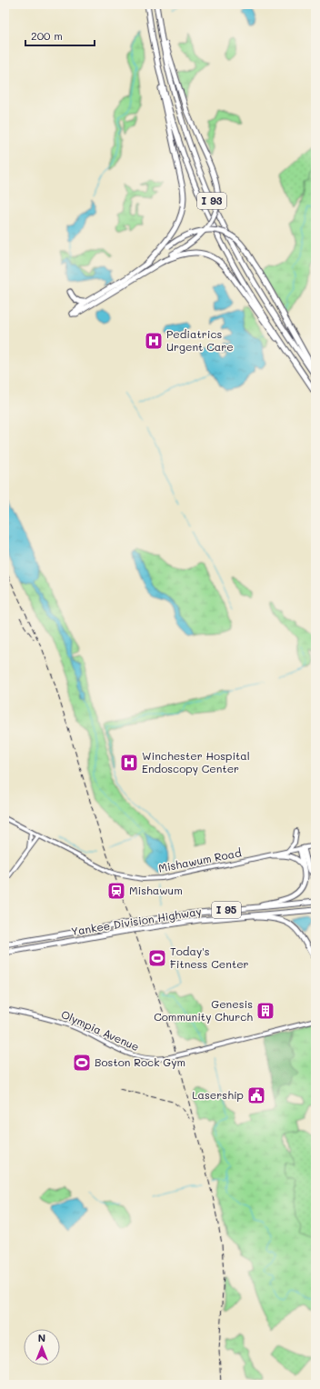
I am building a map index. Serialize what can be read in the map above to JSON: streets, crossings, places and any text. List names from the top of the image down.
{
  "streets": {
    "highway": ["I 93", "I 95", "Yankee Division Highway"],
    "main road": ["Mishawum Road", "Olympia Avenue"]
  },
  "places": {
    "hospital": ["Pediatrics Urgent Care", "Winchester Hospital Endoscopy Center"],
    "station": ["Mishawum"],
    "sports": ["Today's Fitness Center", "Boston Rock Gym"],
    "building": ["Genesis Community Church"],
    "public building": ["Lasership"]
  },
  "scale_bar": "200 m",
  "north": "top"
}
